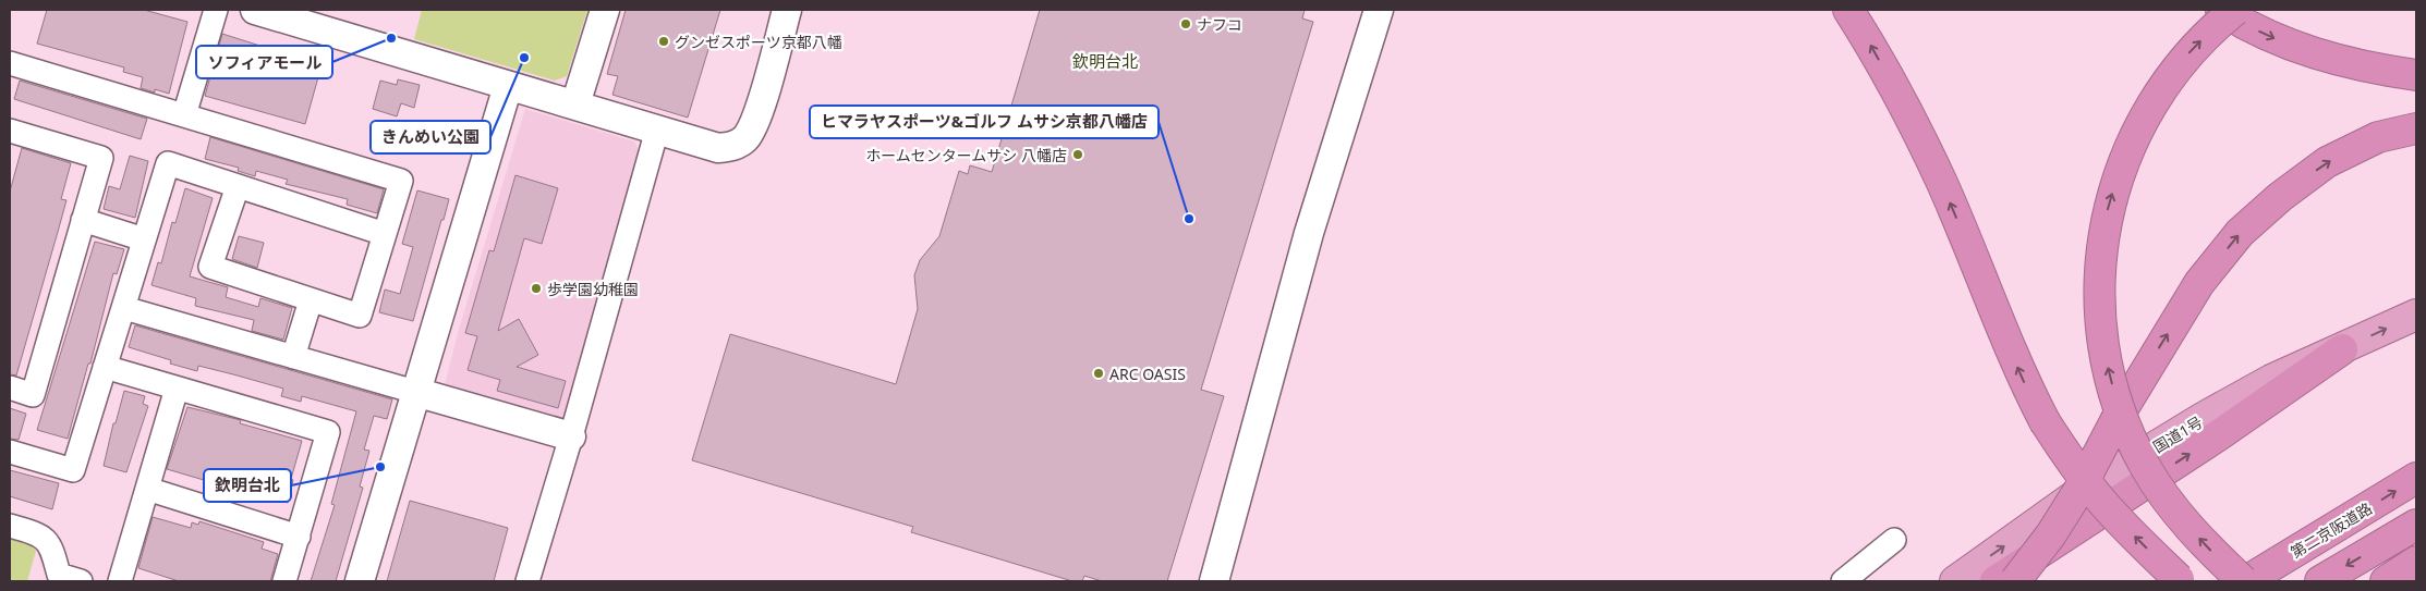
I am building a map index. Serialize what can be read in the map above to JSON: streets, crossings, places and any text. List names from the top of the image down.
{
  "streets": {
    "highway": ["国道1号", "第二京阪道路"]
  },
  "districts": ["欽明台北"],
  "places": [
    "ナフコ",
    "ソフィアモール",
    "グンゼスポーツ京都八幡",
    "きんめい公園",
    "ホームセンタームサシ 八幡店",
    "ヒマラヤスポーツ&ゴルフ ムサシ京都八幡店",
    "歩学園幼稚園",
    "ARC OASIS",
    "欽明台北"
  ]
}
